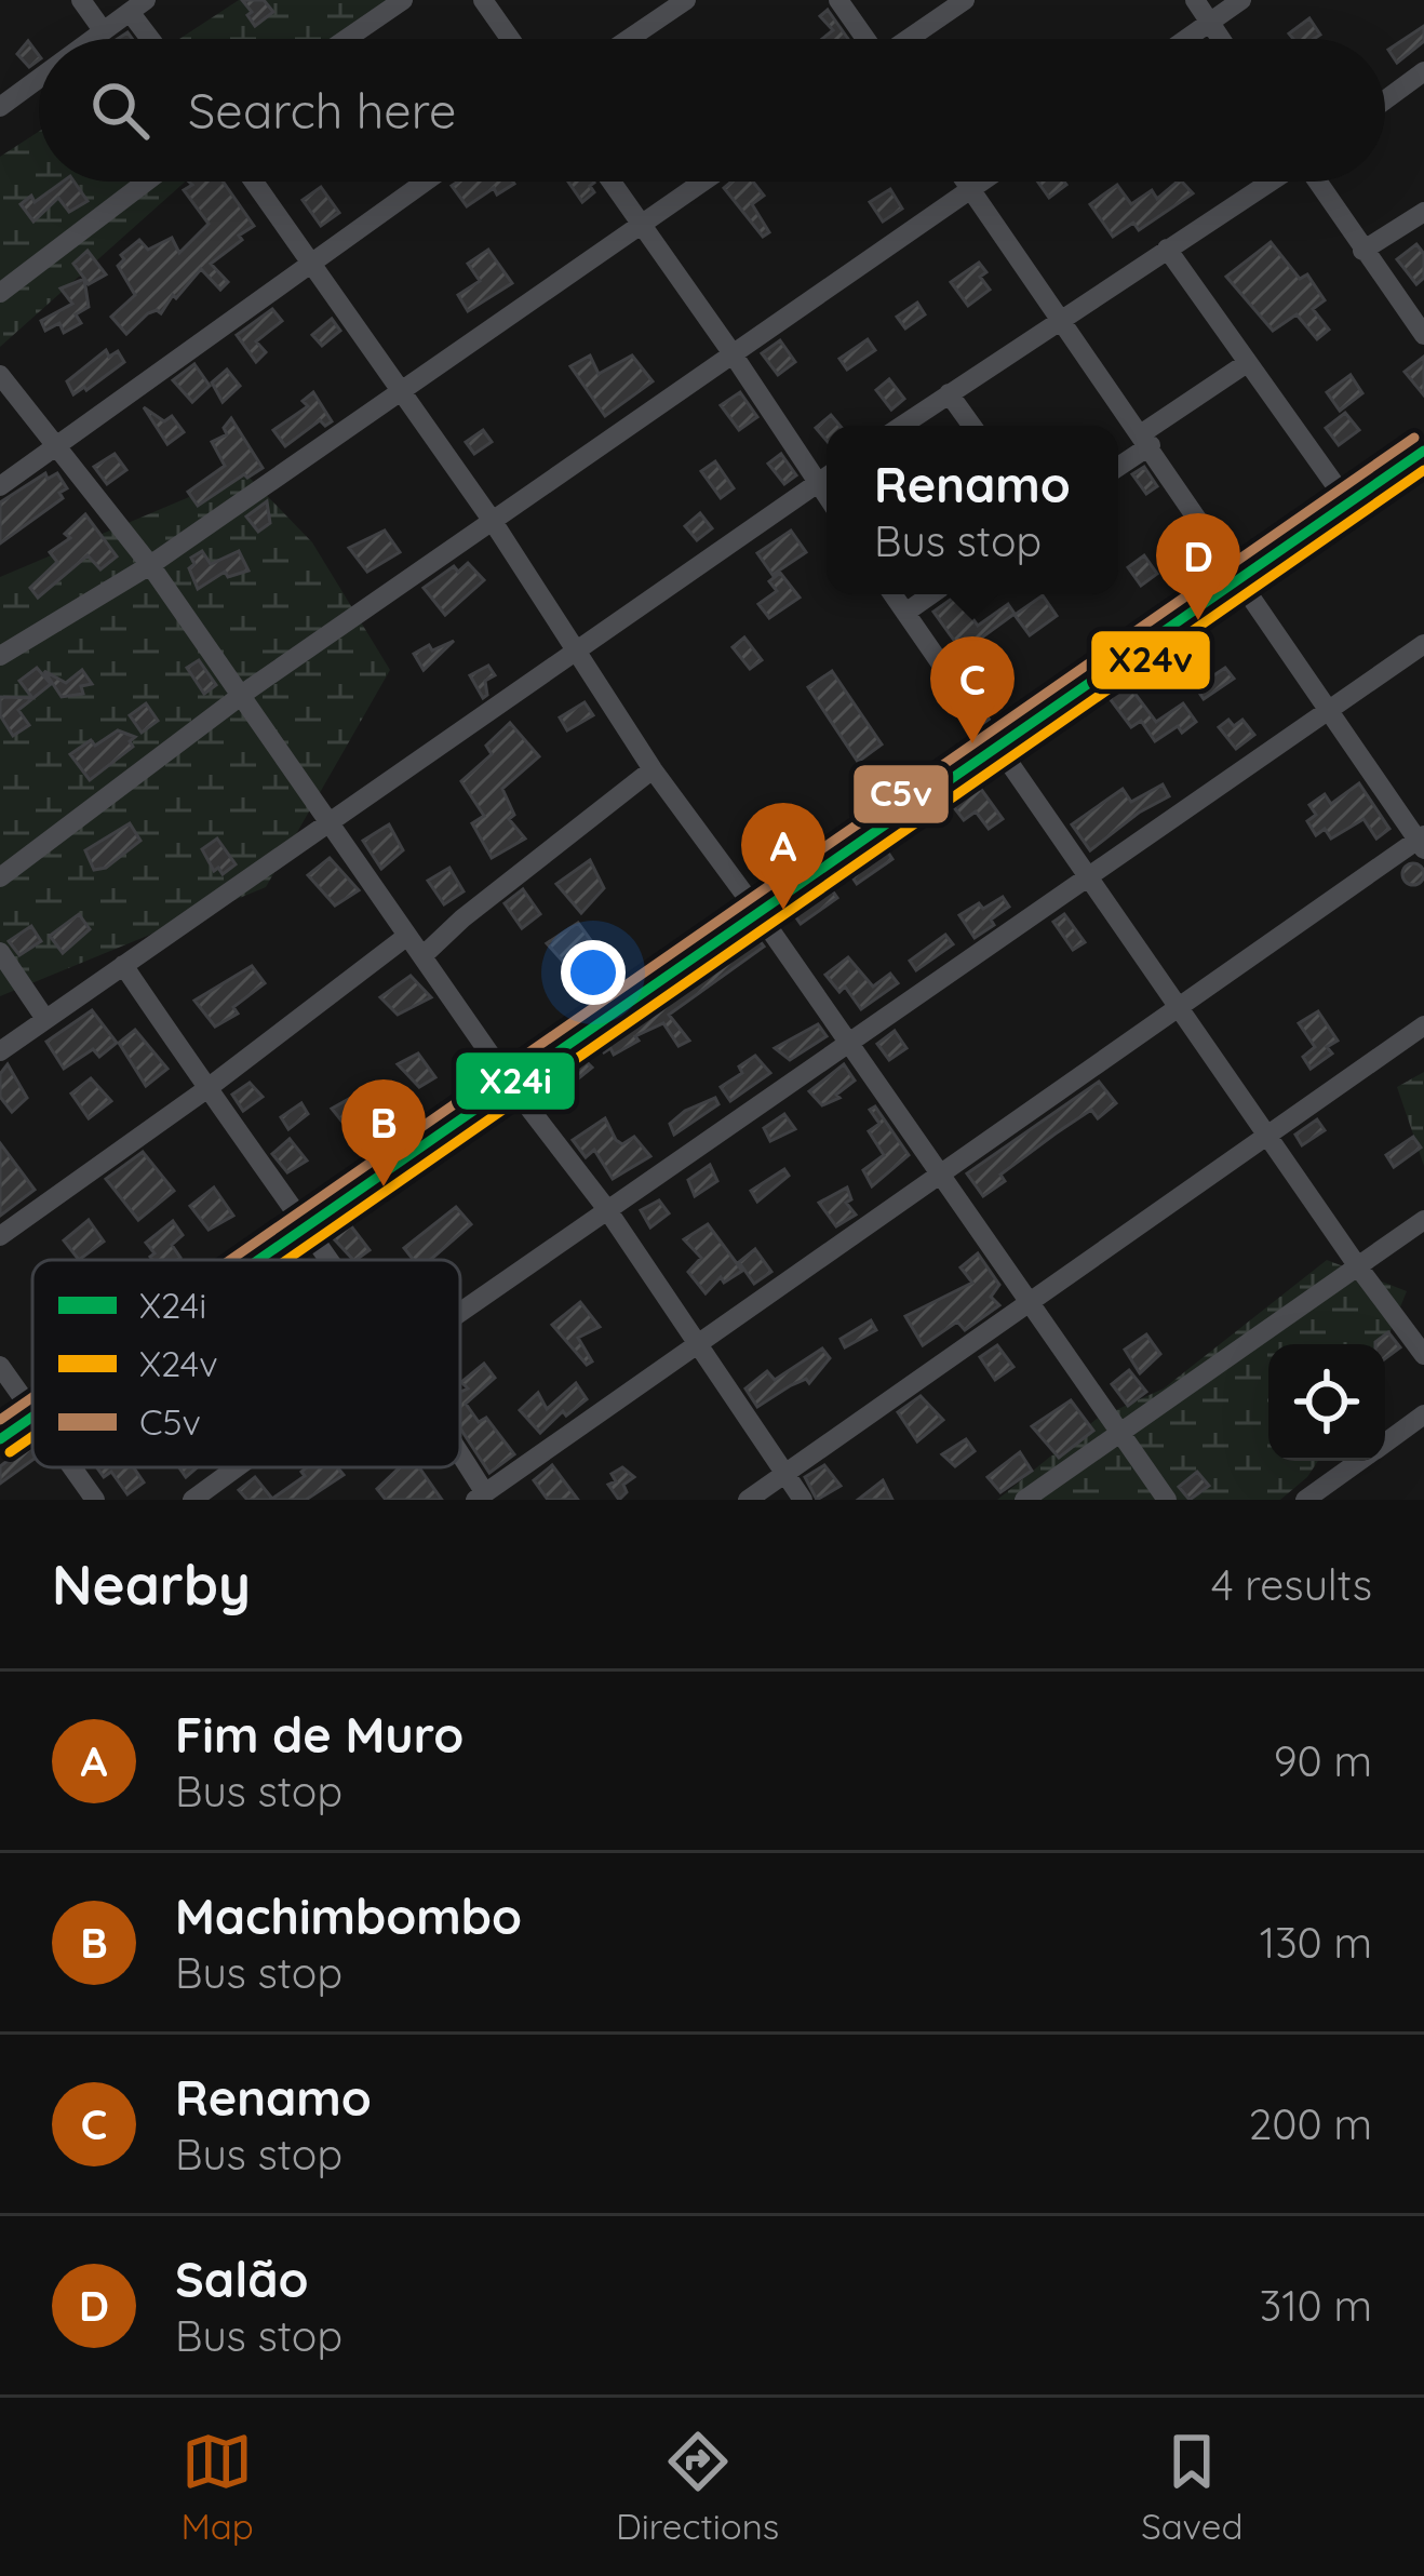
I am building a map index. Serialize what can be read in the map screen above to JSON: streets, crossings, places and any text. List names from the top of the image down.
{
  "lines": ["transit line C5v", "transit line X24i", "transit line X24v"],
  "legend": ["X24i", "X24v", "C5v"],
  "page": {
    "search": "Search here",
    "popup": ["Renamo", "Bus stop"],
    "pins": [
      "D",
      "C",
      "A",
      "B"
    ],
    "heading": ["Nearby", "4 results"],
    "list": [
      {
        "mark": "A",
        "name": "Fim de Muro",
        "note": "Bus stop",
        "value": "90 m"
      },
      {
        "mark": "B",
        "name": "Machimbombo",
        "note": "Bus stop",
        "value": "130 m"
      },
      {
        "mark": "C",
        "name": "Renamo",
        "note": "Bus stop",
        "value": "200 m"
      },
      {
        "mark": "D",
        "name": "Salão",
        "note": "Bus stop",
        "value": "310 m"
      }
    ],
    "nav": ["Map", "Directions", "Saved"]
  }
}
